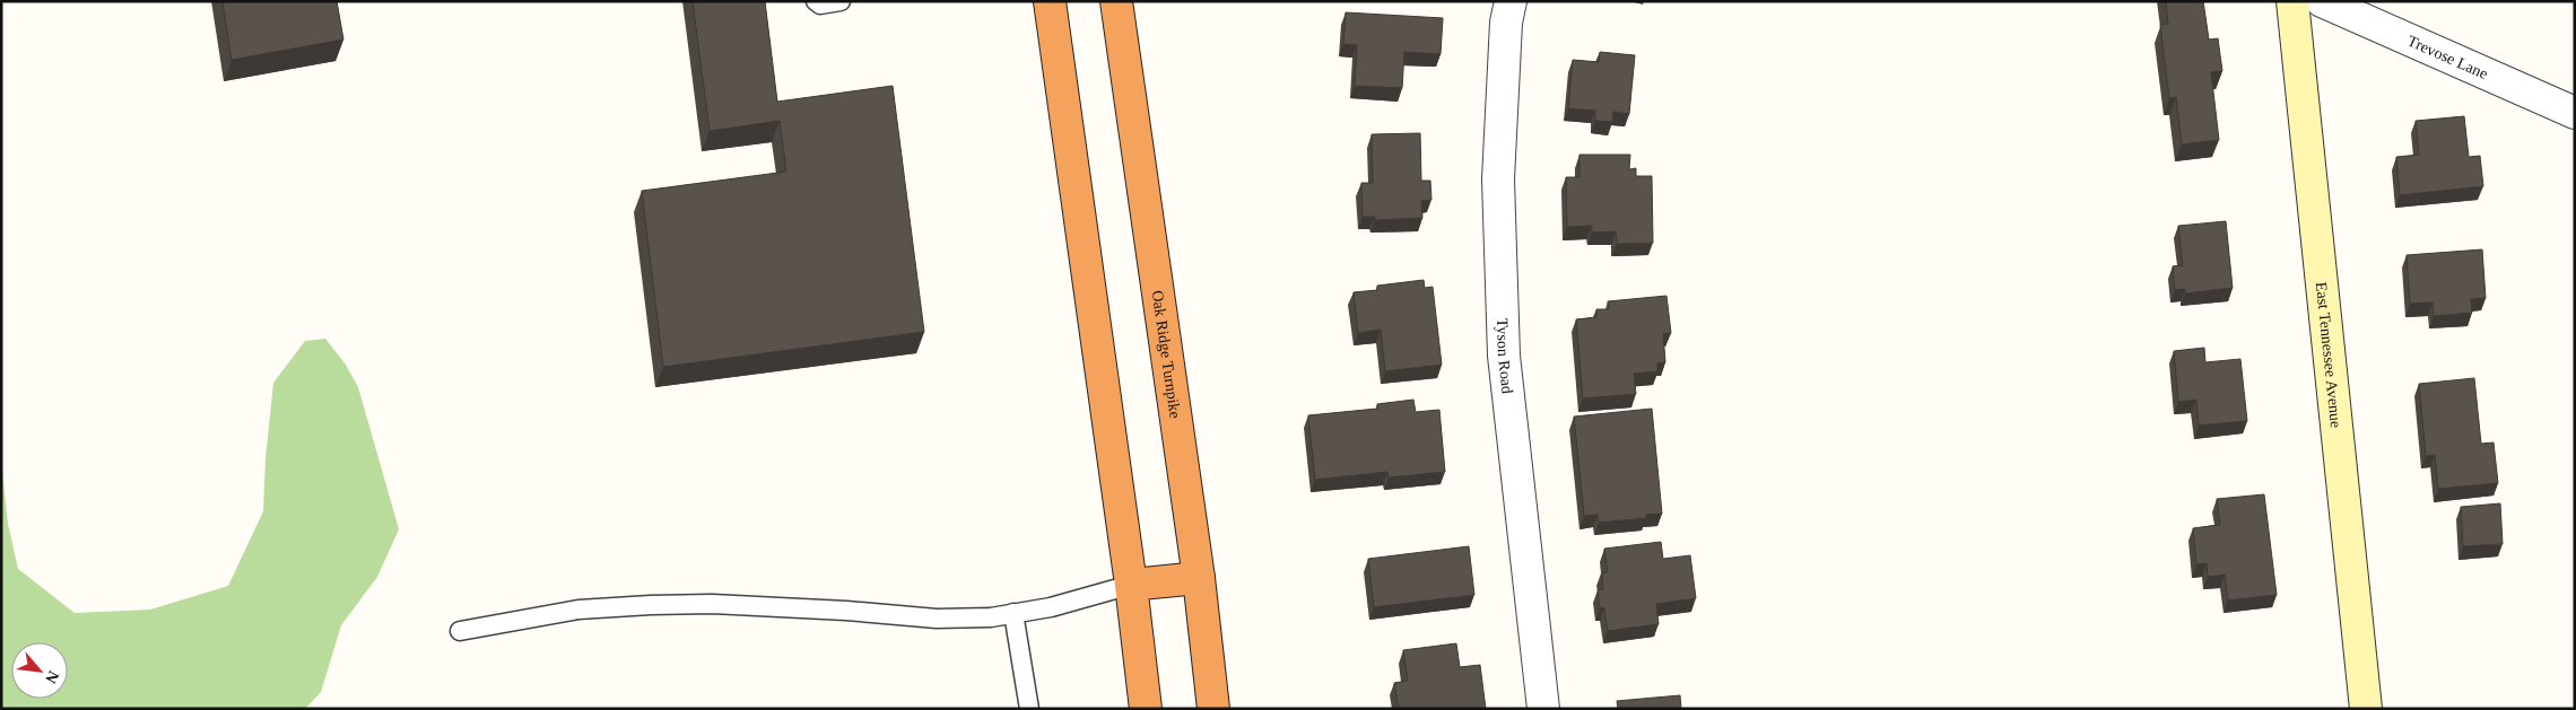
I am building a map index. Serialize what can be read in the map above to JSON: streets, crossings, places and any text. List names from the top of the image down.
{
  "streets": {
    "highway": ["Oak Ridge Turnpike"],
    "street": ["Trevose Lane", "Tyson Road", "East Tennessee Avenue"]
  },
  "north": "bottom right"
}
